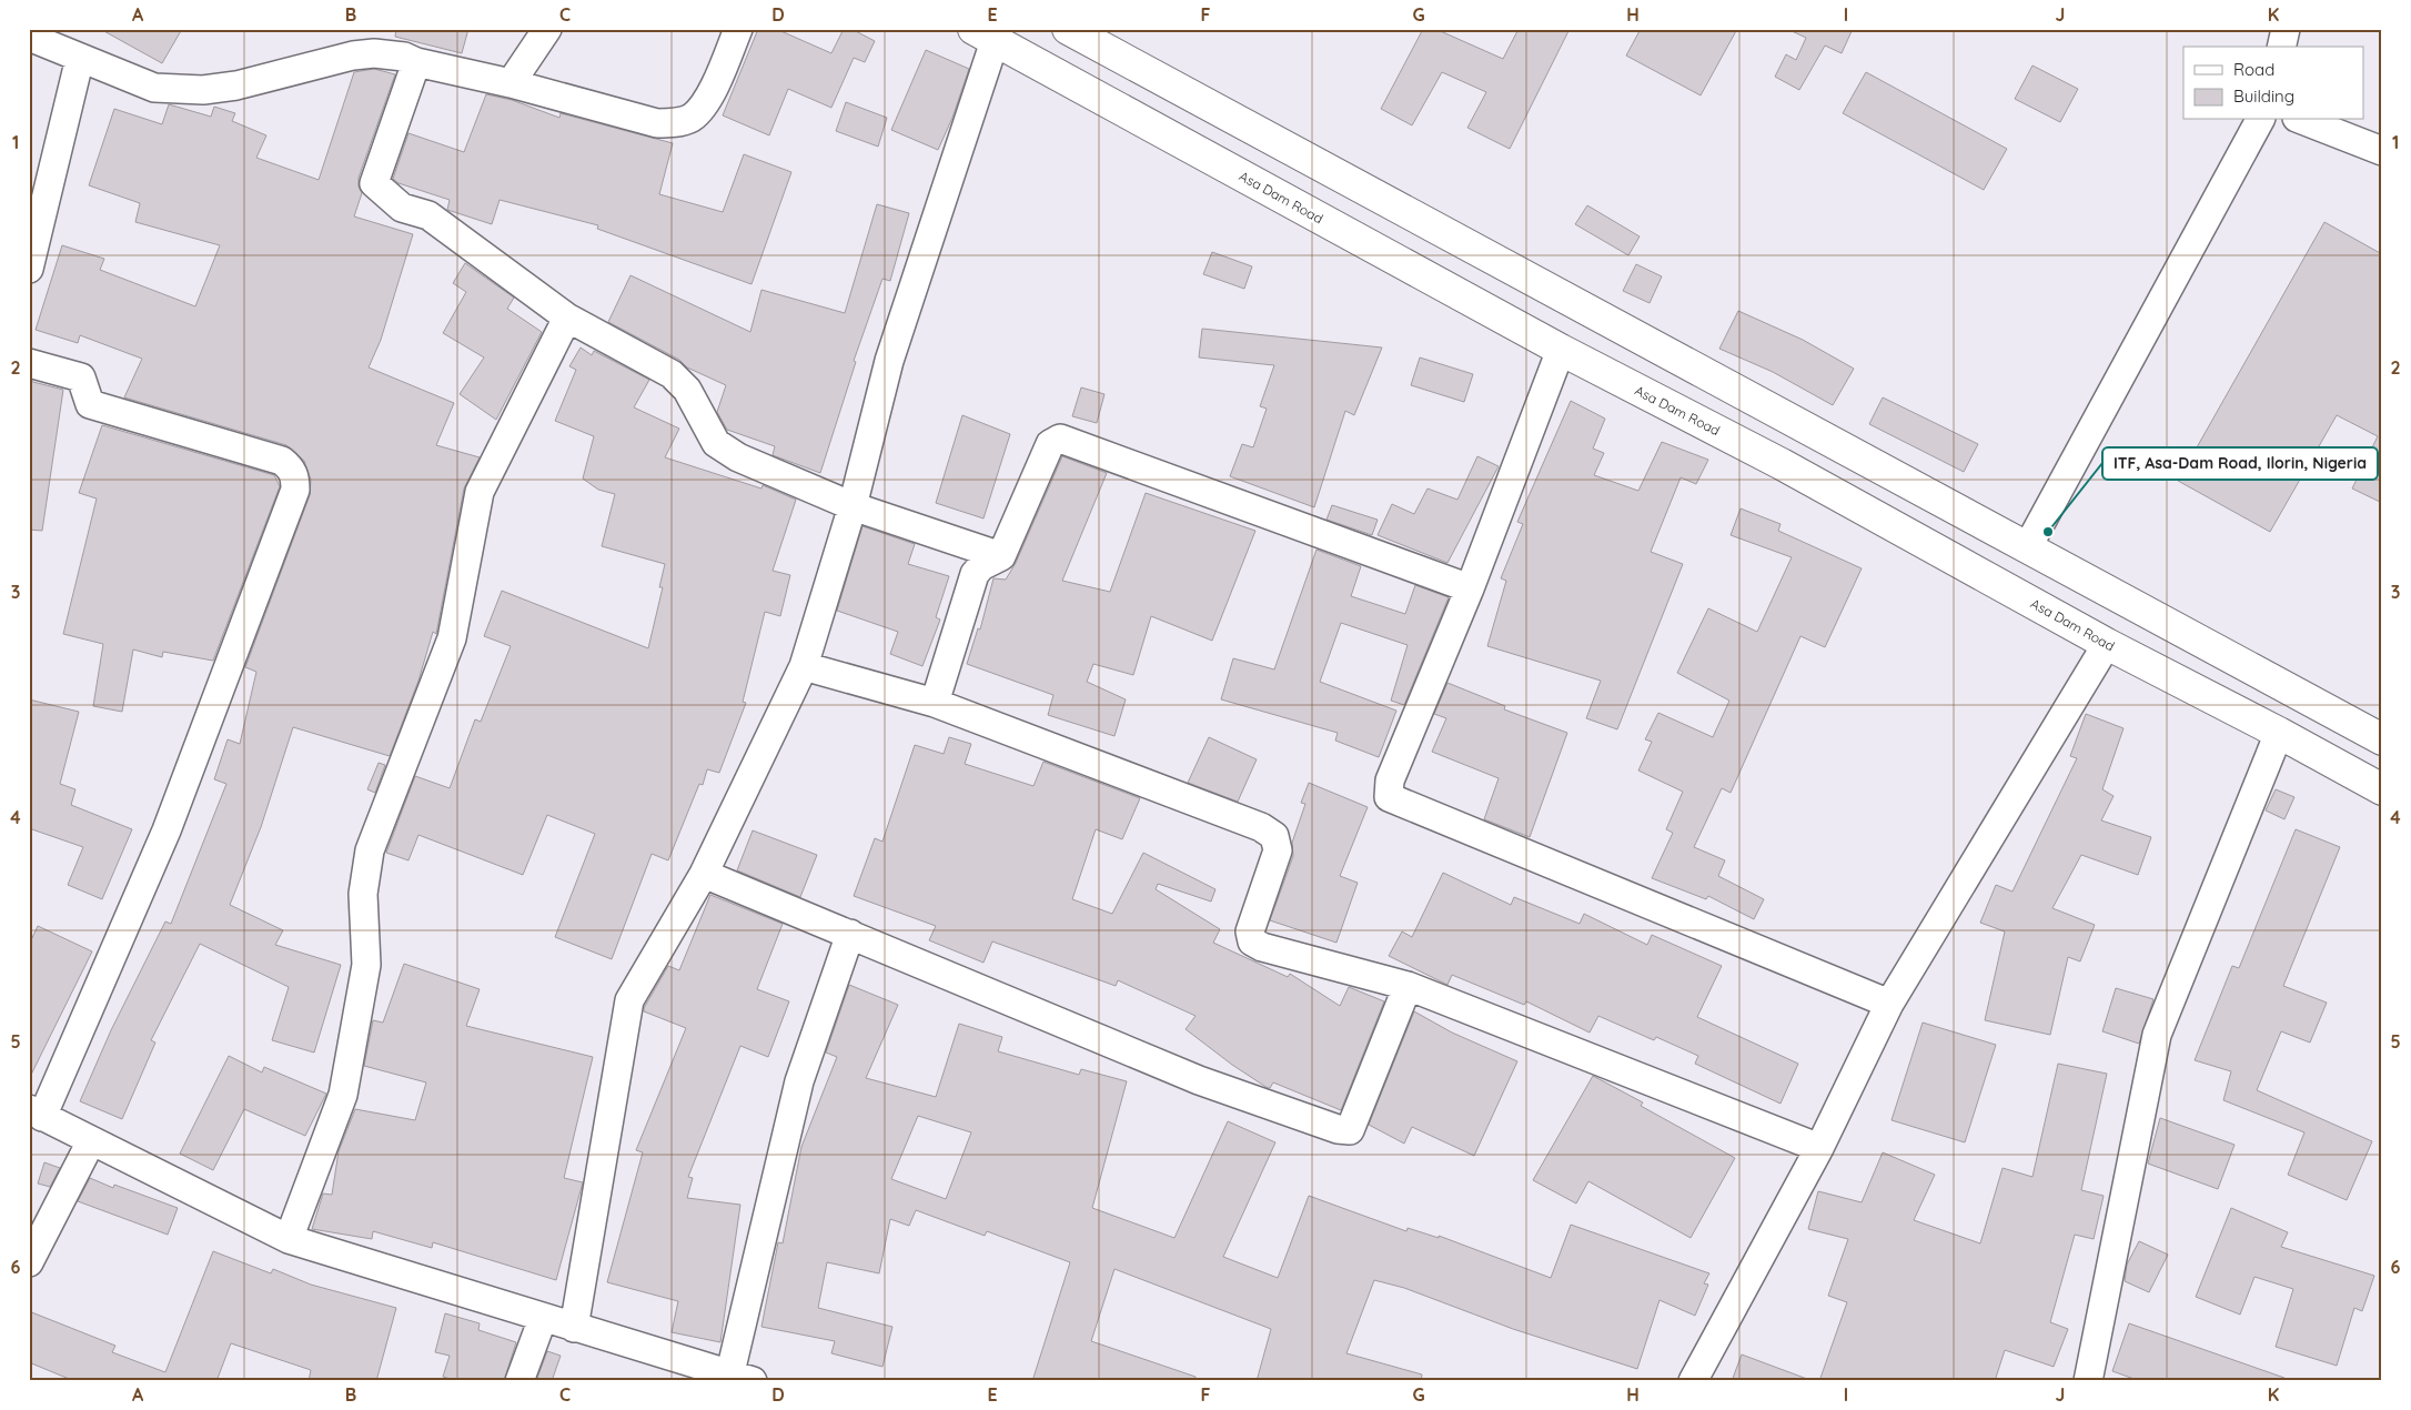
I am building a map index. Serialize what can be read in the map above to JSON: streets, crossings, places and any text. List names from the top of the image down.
{
  "streets": {
    "main road": ["Asa Dam Road"]
  },
  "places": ["ITF, Asa-Dam Road, Ilorin, Nigeria"],
  "legend": ["Road", "Building"],
  "grid": {
    "columns": [
      "A",
      "B",
      "C",
      "D",
      "E",
      "F",
      "G",
      "H",
      "I",
      "J",
      "K"
    ],
    "rows": [
      "1",
      "2",
      "3",
      "4",
      "5",
      "6"
    ]
  }
}
